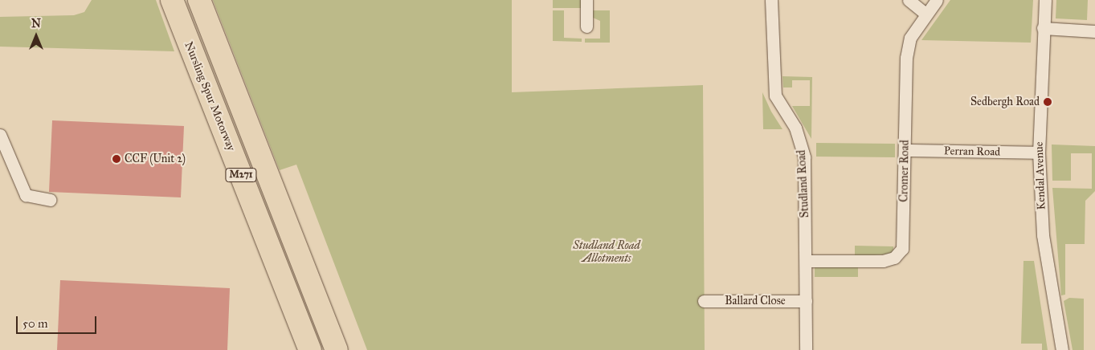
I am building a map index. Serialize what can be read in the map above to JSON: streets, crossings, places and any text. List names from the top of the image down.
{
  "streets": {
    "highway": ["Nursling Spur Motorway", "M271"],
    "street": [
      "Perran Road",
      "Cromer Road",
      "Kendal Avenue",
      "Studland Road",
      "Ballard Close"
    ]
  },
  "crossings": [
    ["Perran Road", "Cromer Road"],
    ["Perran Road", "Kendal Avenue"],
    ["Cromer Road", "Studland Road"],
    ["Studland Road", "Ballard Close"]
  ],
  "parks": ["Studland Road Allotments"],
  "places": ["Sedbergh Road", "CCF (Unit 2)"],
  "scale_bar": "50 m",
  "north": "top"
}
